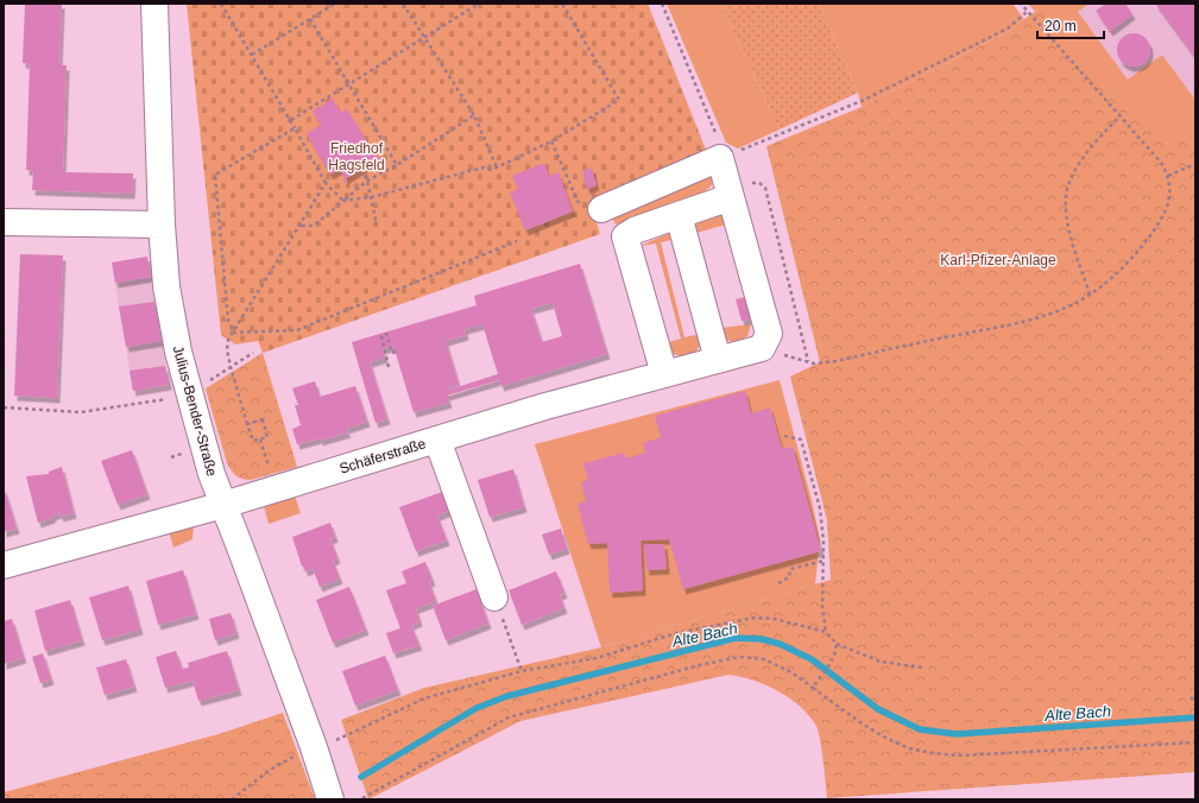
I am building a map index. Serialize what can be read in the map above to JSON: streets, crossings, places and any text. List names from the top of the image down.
{
  "streets": {
    "street": ["Julius-Bender-Straße", "Schäferstraße"]
  },
  "crossings": [
    ["Julius-Bender-Straße", "Schäferstraße"]
  ],
  "water": ["Alte Bach"],
  "parks": ["Friedhof Hagsfeld", "Karl-Pfizer-Anlage"],
  "scale_bar": "20 m"
}
